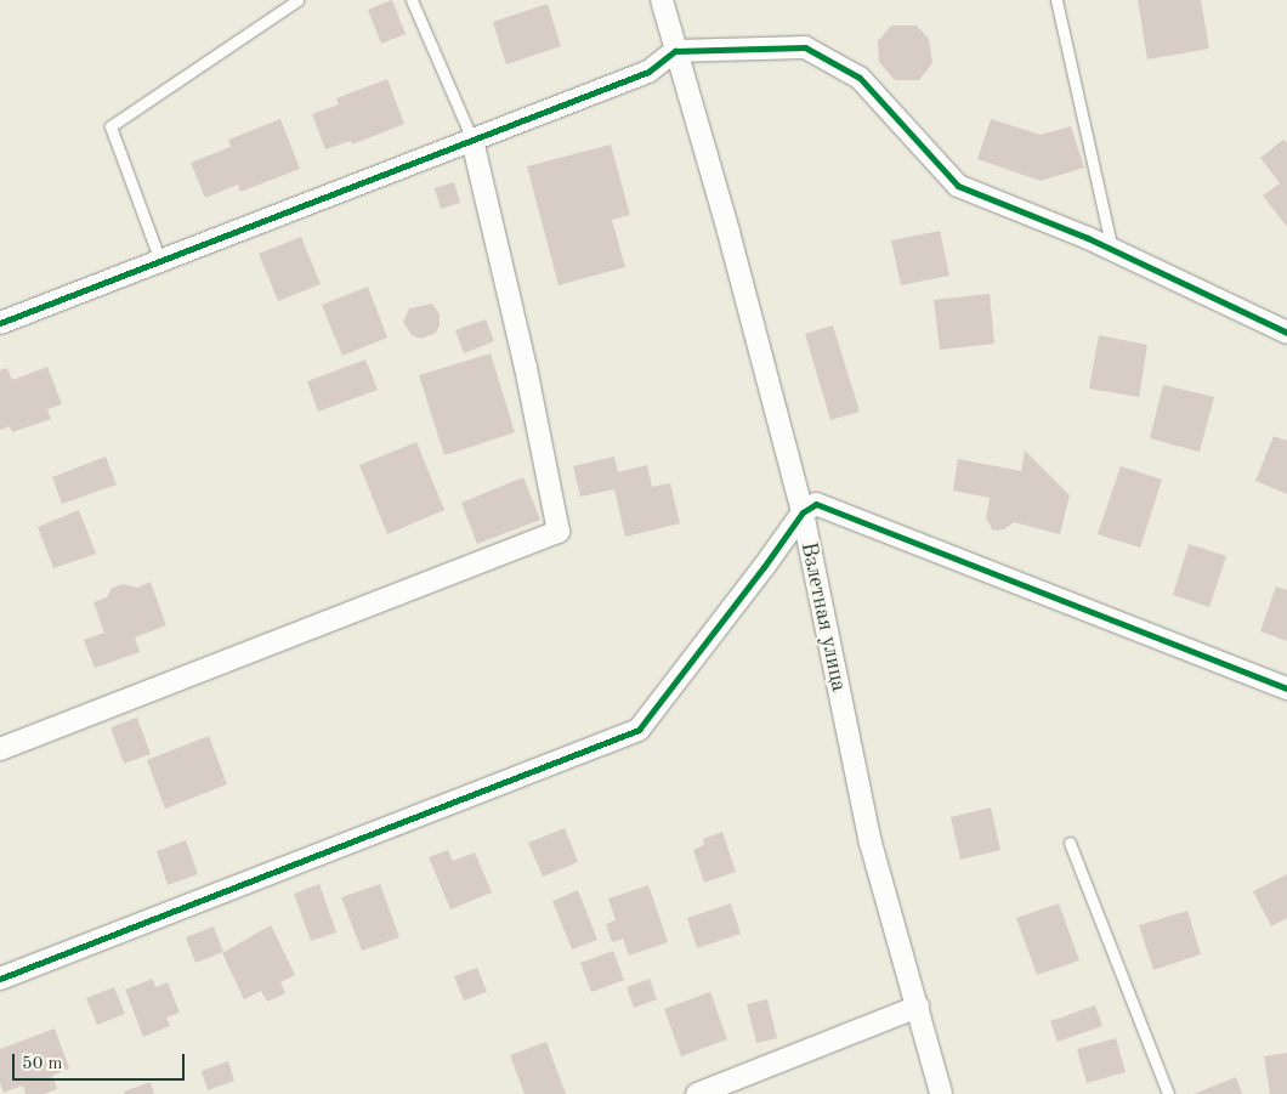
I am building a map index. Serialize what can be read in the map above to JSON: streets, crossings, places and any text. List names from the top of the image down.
{
  "streets": {
    "street": ["Взлетная улица"]
  },
  "scale_bar": "50 m"
}
